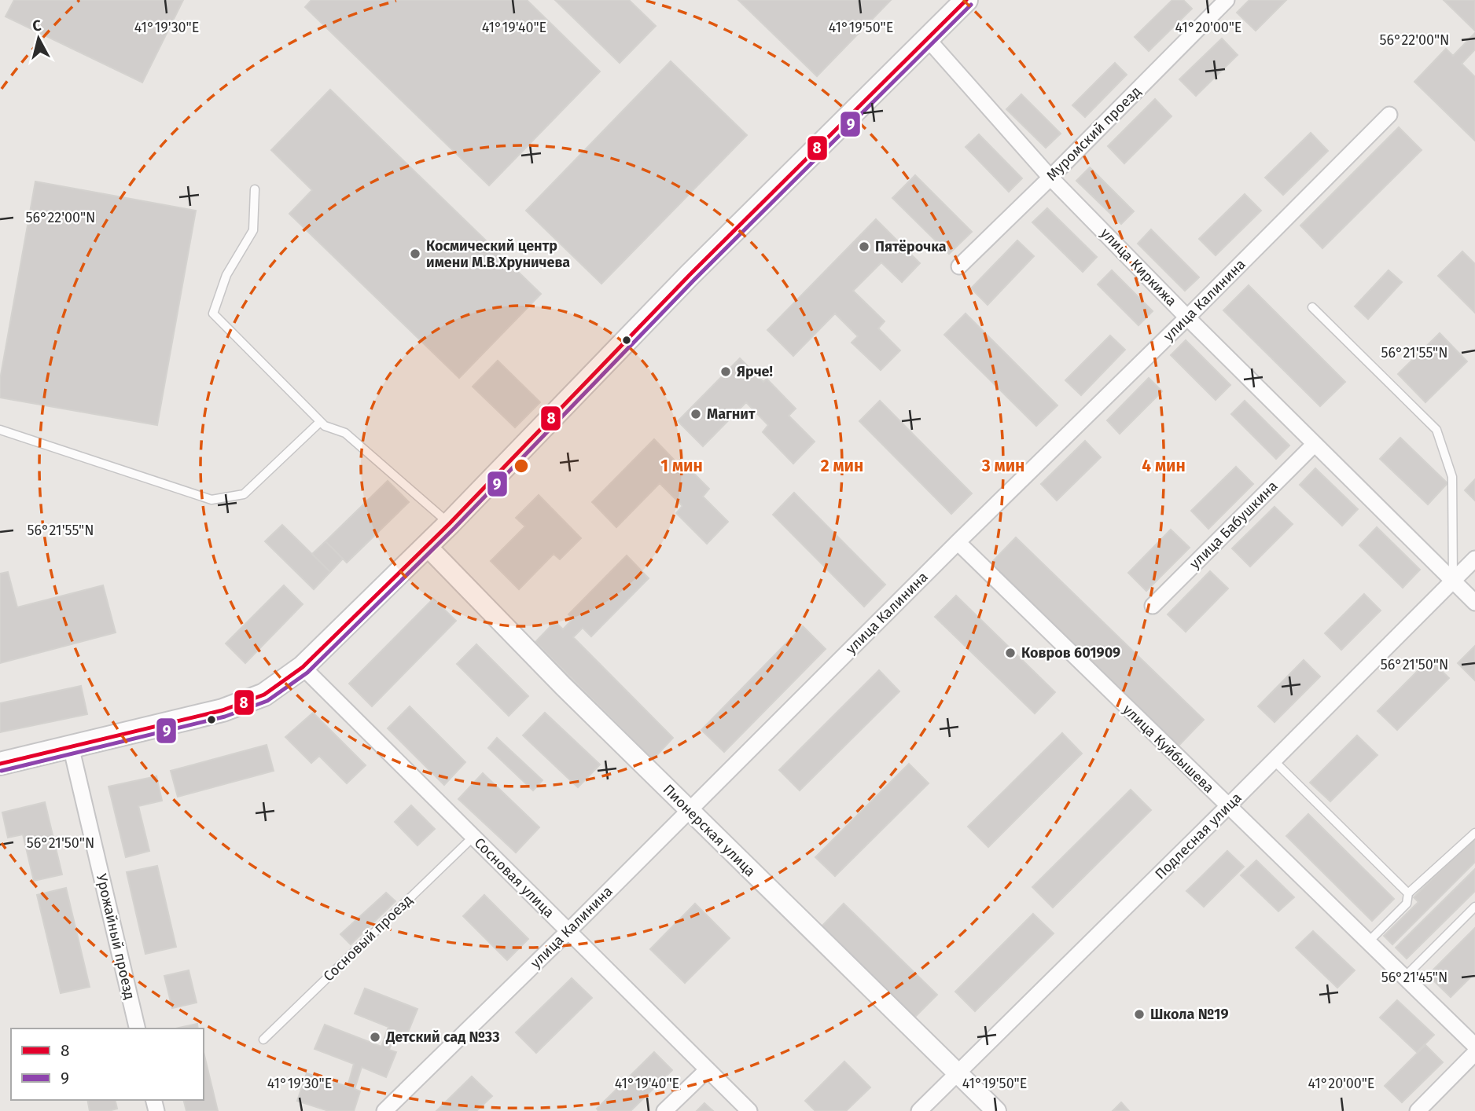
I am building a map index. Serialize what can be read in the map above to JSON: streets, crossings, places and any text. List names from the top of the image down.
{
  "streets": {
    "street": [
      "Муромский проезд",
      "улица Киркижа",
      "улица Калинина",
      "улица Бабушкина",
      "улица Куйбышева",
      "Пионерская улица",
      "Подлесная улица",
      "Сосновая улица",
      "Урожайный проезд"
    ],
    "lane": ["Сосновый проезд"]
  },
  "crossings": [
    ["Муромский проезд", "улица Киркижа"],
    ["улица Киркижа", "улица Калинина"],
    ["улица Киркижа", "улица Бабушкина"],
    ["улица Киркижа", "Подлесная улица"],
    ["улица Калинина", "улица Куйбышева"],
    ["улица Калинина", "Пионерская улица"],
    ["улица Калинина", "Сосновая улица"],
    ["улица Куйбышева", "Подлесная улица"],
    ["Пионерская улица", "Подлесная улица"],
    ["Сосновая улица", "Сосновый проезд"]
  ],
  "places": [
    "Пятёрочка",
    "Космический центр имени М.В.Хруничева",
    "Ярче!",
    "Магнит",
    "Ковров 601909",
    "Школа №19",
    "Детский сад №33"
  ],
  "lines": ["transit line 8", "transit line 9"],
  "legend": ["8", "9"],
  "north": "top",
  "coordinates": [
    "41°19'30\"E",
    "41°19'40\"E",
    "41°19'50\"E",
    "41°20'00\"E",
    "56°22'00\"N",
    "56°21'55\"N",
    "56°21'50\"N",
    "56°21'45\"N"
  ],
  "rings": [
    "1 мин",
    "2 мин",
    "3 мин",
    "4 мин"
  ]
}
